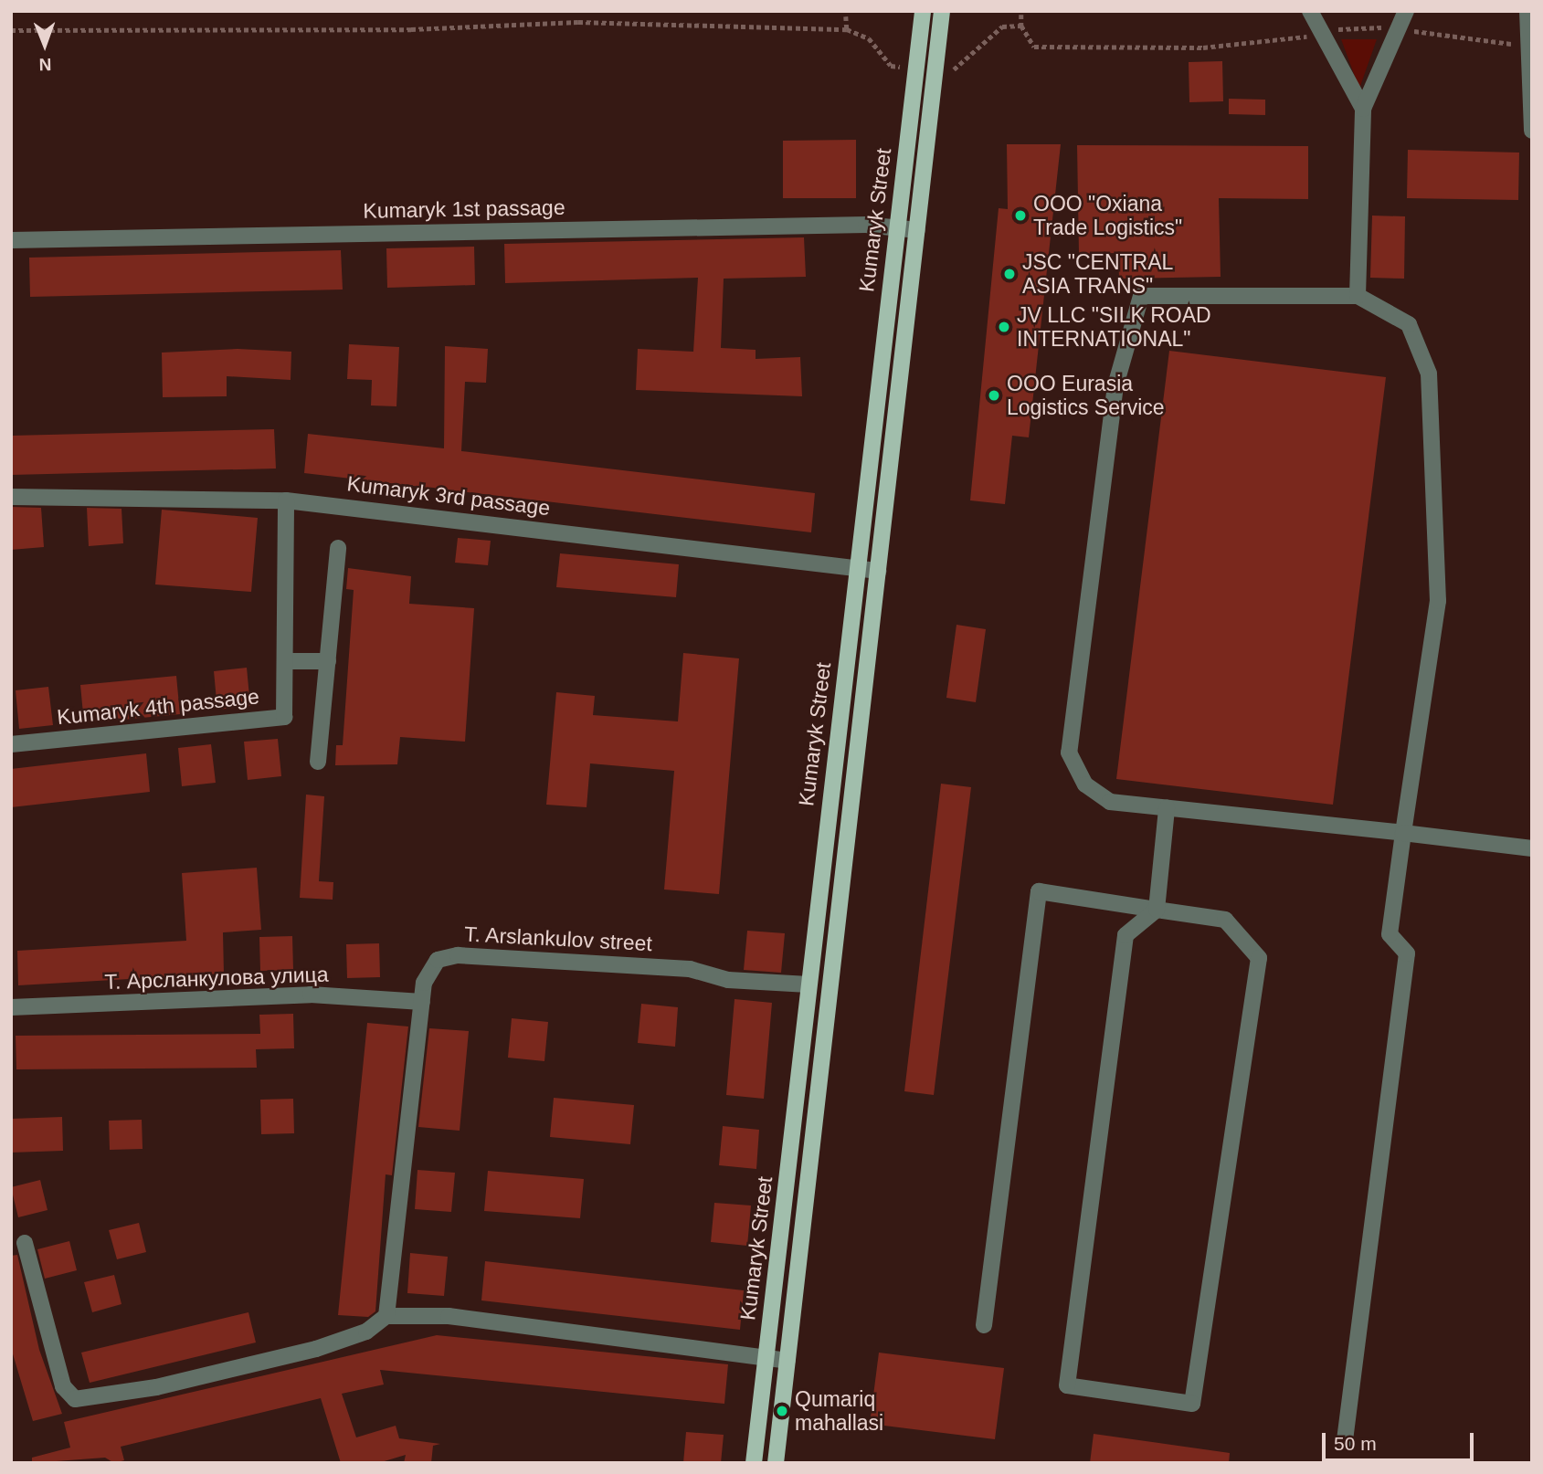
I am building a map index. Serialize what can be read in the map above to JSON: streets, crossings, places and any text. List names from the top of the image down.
{
  "streets": {
    "main road": ["Kumaryk Street"],
    "street": [
      "Kumaryk 1st passage",
      "Kumaryk 3rd passage",
      "Kumaryk 4th passage",
      "T. Arslankulov street",
      "Т. Арсланкулова улица"
    ]
  },
  "crossings": [
    ["Kumaryk 1st passage", "Kumaryk Street"],
    ["Kumaryk Street", "Kumaryk 3rd passage"],
    ["Kumaryk Street", "T. Arslankulov street"],
    ["Kumaryk 3rd passage", "Kumaryk 4th passage"],
    ["T. Arslankulov street", "Т. Арсланкулова улица"]
  ],
  "places": [
    "ООО \"Oxiana Trade Logistics\"",
    "JSC \"CENTRAL ASIA TRANS\"",
    "JV LLC \"SILK ROAD INTERNATIONAL\"",
    "OOO Eurasia Logistics Service",
    "Qumariq mahallasi"
  ],
  "scale_bar": "50 m",
  "north": "bottom"
}
